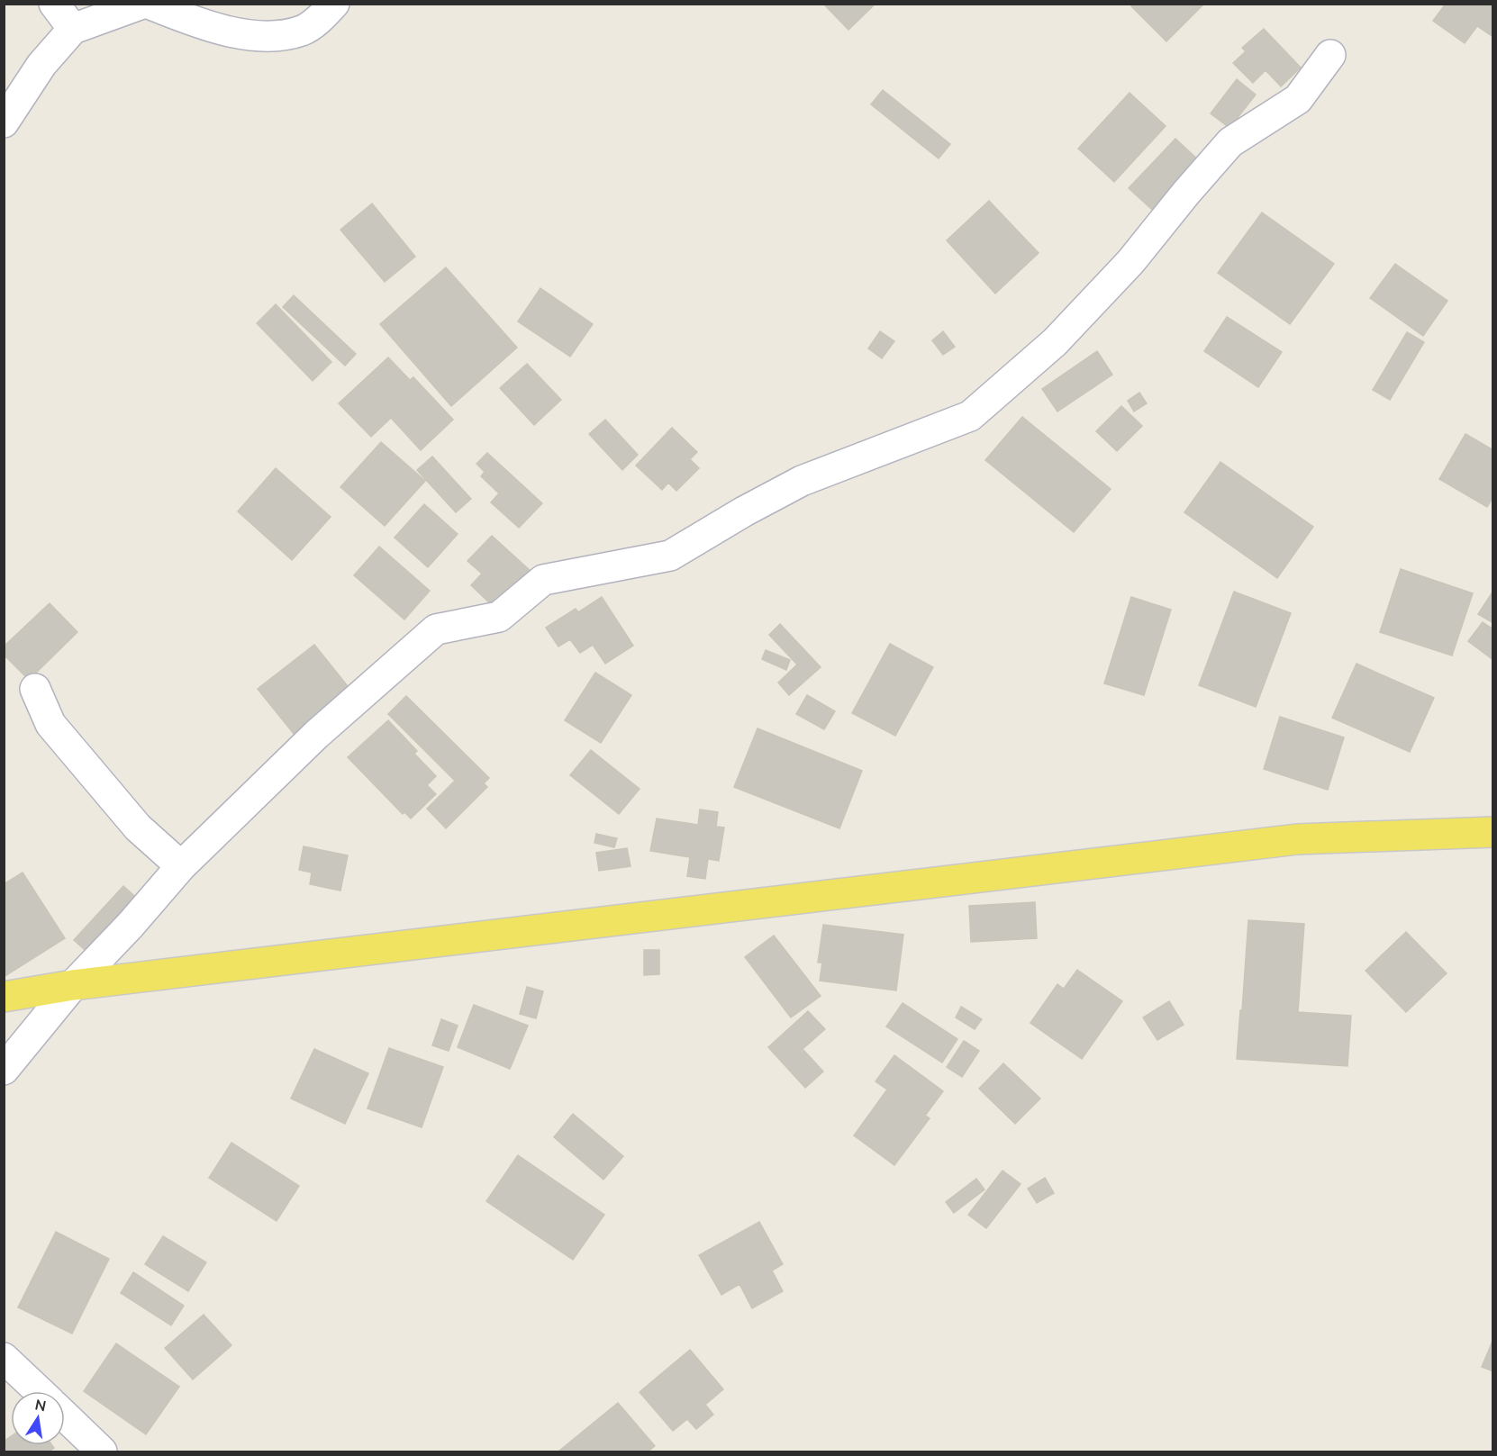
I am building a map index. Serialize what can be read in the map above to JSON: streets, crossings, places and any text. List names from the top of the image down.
{
  "north": "top"
}
